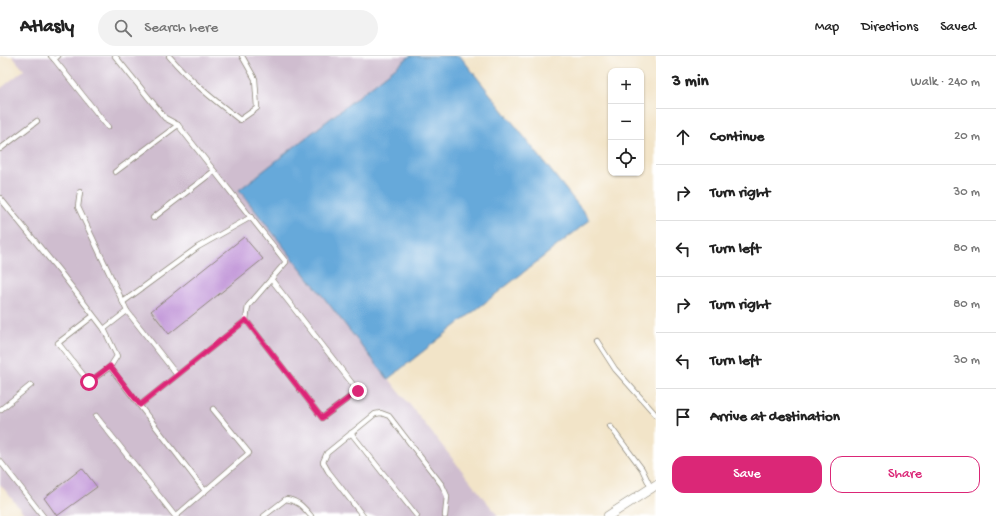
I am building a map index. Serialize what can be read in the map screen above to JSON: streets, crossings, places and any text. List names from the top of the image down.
{
  "page": {
    "header": "Atlasly",
    "search": "Search here",
    "nav": ["Map", "Directions", "Saved"],
    "heading": ["3 min", "Walk · 240 m"],
    "map_buttons": ["+", "−"],
    "list": [
      ["Continue", "20 m"],
      ["Turn right", "30 m"],
      ["Turn left", "80 m"],
      ["Turn right", "80 m"],
      ["Turn left", "30 m"],
      "Arrive at destination"
    ],
    "buttons": ["Save", "Share"]
  }
}
